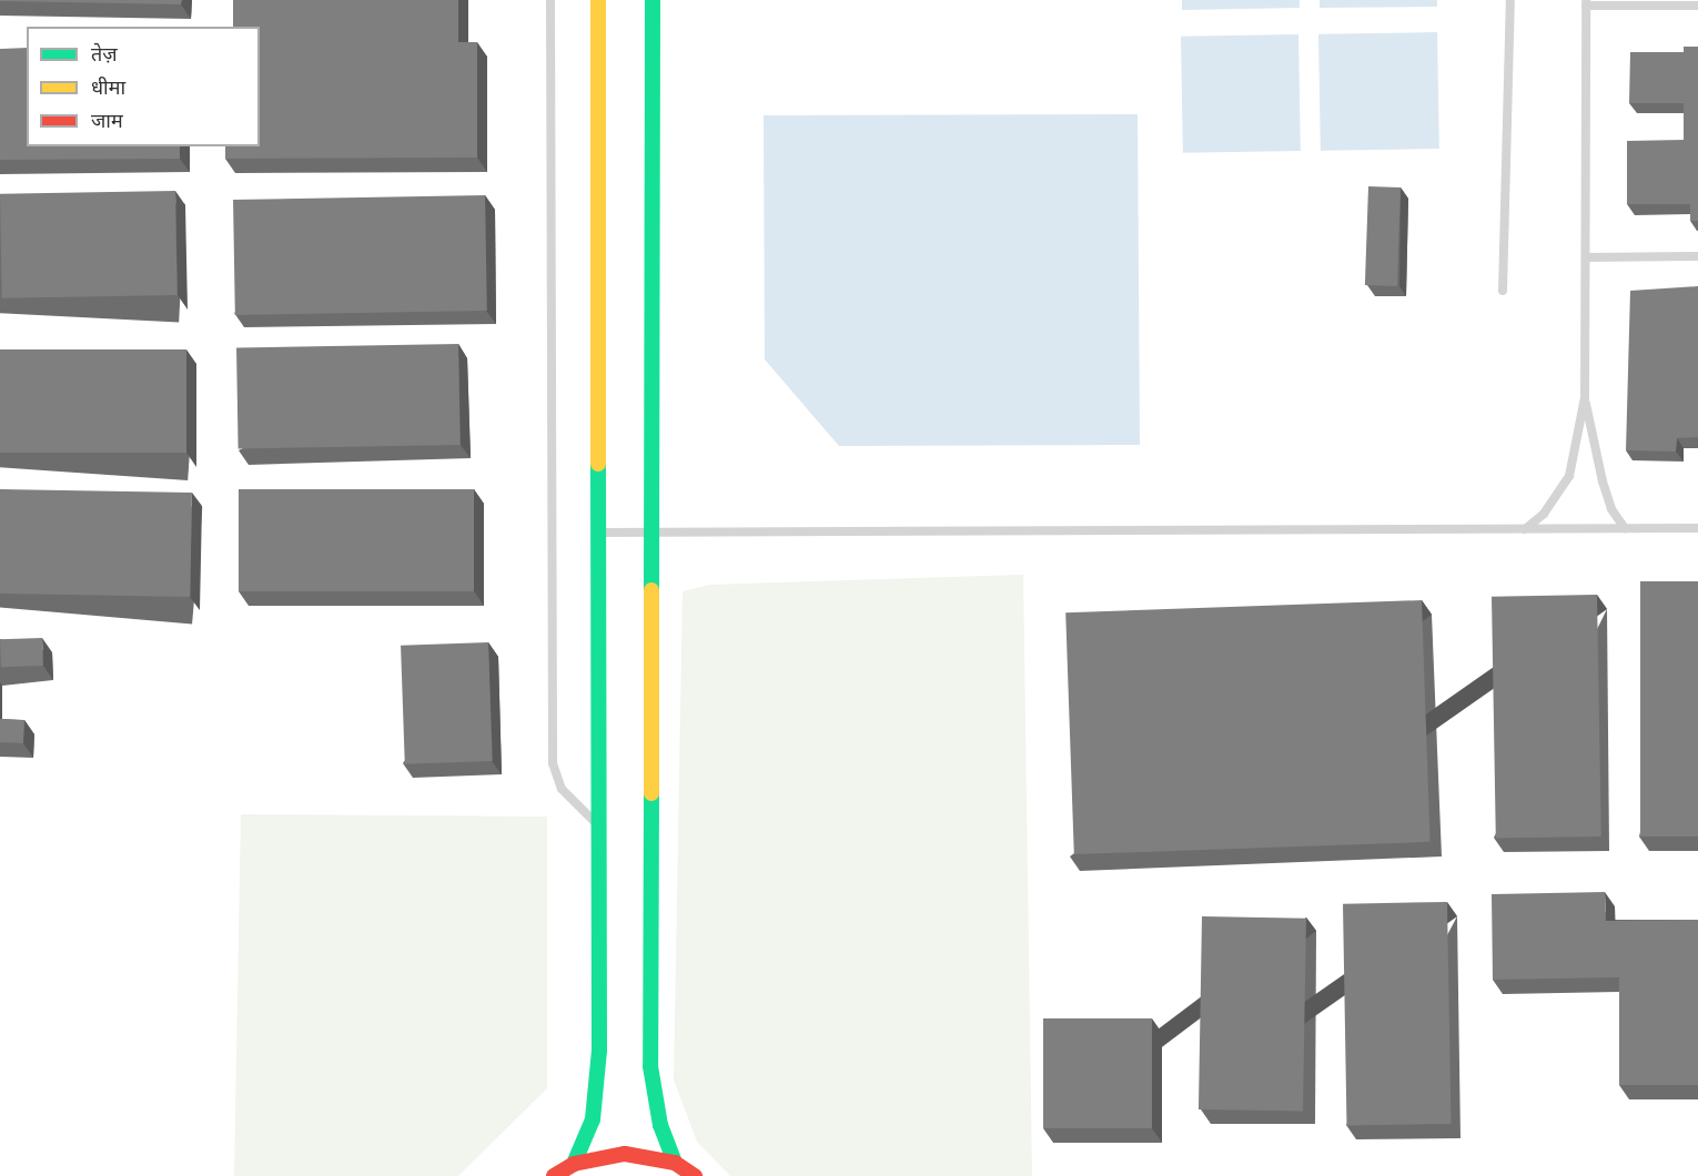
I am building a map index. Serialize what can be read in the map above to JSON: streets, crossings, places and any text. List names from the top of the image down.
{
  "legend": ["तेज़", "धीमा", "जाम"]
}
